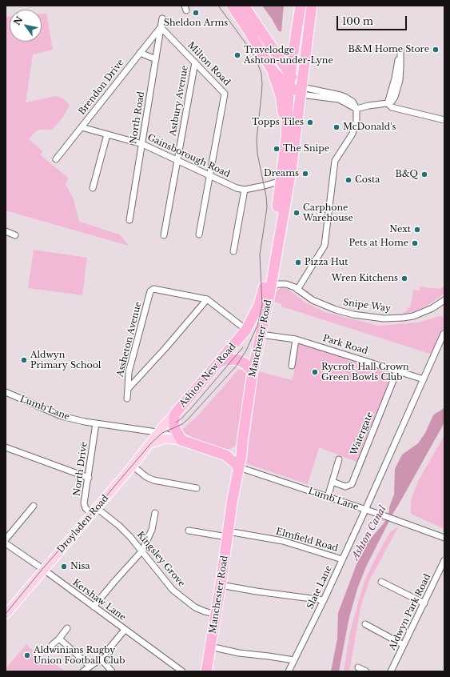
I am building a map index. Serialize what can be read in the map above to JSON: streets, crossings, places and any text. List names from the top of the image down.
{
  "streets": {
    "highway": ["Manchester Road", "Ashton New Road", "Lumb Lane"],
    "main road": ["Droylsden Road"],
    "street": [
      "Milton Road",
      "Brendon Drive",
      "Astbury Avenue",
      "North Road",
      "Gainsborough Road",
      "Snipe Way",
      "Assheton Avenue",
      "Park Road",
      "Watergate",
      "North Drive",
      "Elmfield Road",
      "Kingsley Grove",
      "Slate Lane",
      "Kershaw Lane",
      "Aldwyn Park Road"
    ]
  },
  "crossings": [
    ["Milton Road", "Brendon Drive"],
    ["Milton Road", "Astbury Avenue"],
    ["Milton Road", "North Road"],
    ["Milton Road", "Gainsborough Road"],
    ["Brendon Drive", "North Road"],
    ["Brendon Drive", "Gainsborough Road"],
    ["Astbury Avenue", "Gainsborough Road"],
    ["North Road", "Gainsborough Road"],
    ["Gainsborough Road", "Manchester Road"],
    ["Snipe Way", "Manchester Road"],
    ["Manchester Road", "Park Road"],
    ["Manchester Road", "Ashton New Road"],
    ["Manchester Road", "Lumb Lane"],
    ["Manchester Road", "Elmfield Road"],
    ["Manchester Road", "Kingsley Grove"],
    ["Assheton Avenue", "Ashton New Road"],
    ["Park Road", "Watergate"],
    ["Ashton New Road", "Lumb Lane"],
    ["Ashton New Road", "Droylsden Road"],
    ["Lumb Lane", "Watergate"],
    ["Lumb Lane", "North Drive"],
    ["Lumb Lane", "Droylsden Road"],
    ["Lumb Lane", "Slate Lane"],
    ["North Drive", "Droylsden Road"],
    ["North Drive", "Kingsley Grove"],
    ["Droylsden Road", "Kingsley Grove"],
    ["Droylsden Road", "Kershaw Lane"],
    ["Elmfield Road", "Slate Lane"]
  ],
  "water": ["Ashton Canal"],
  "places": [
    "Sheldon Arms",
    "B&M Home Store",
    "Travelodge Ashton-under-Lyne",
    "Topps Tiles",
    "McDonald's",
    "The Snipe",
    "Dreams",
    "B&Q",
    "Costa",
    "Carphone Warehouse",
    "Next",
    "Pets at Home",
    "Pizza Hut",
    "Wren Kitchens",
    "Aldwyn Primary School",
    "Rycroft Hall Crown Green Bowls Club",
    "Nisa",
    "Aldwinians Rugby Union Football Club"
  ],
  "scale_bar": "100 m",
  "north": "top left"
}
